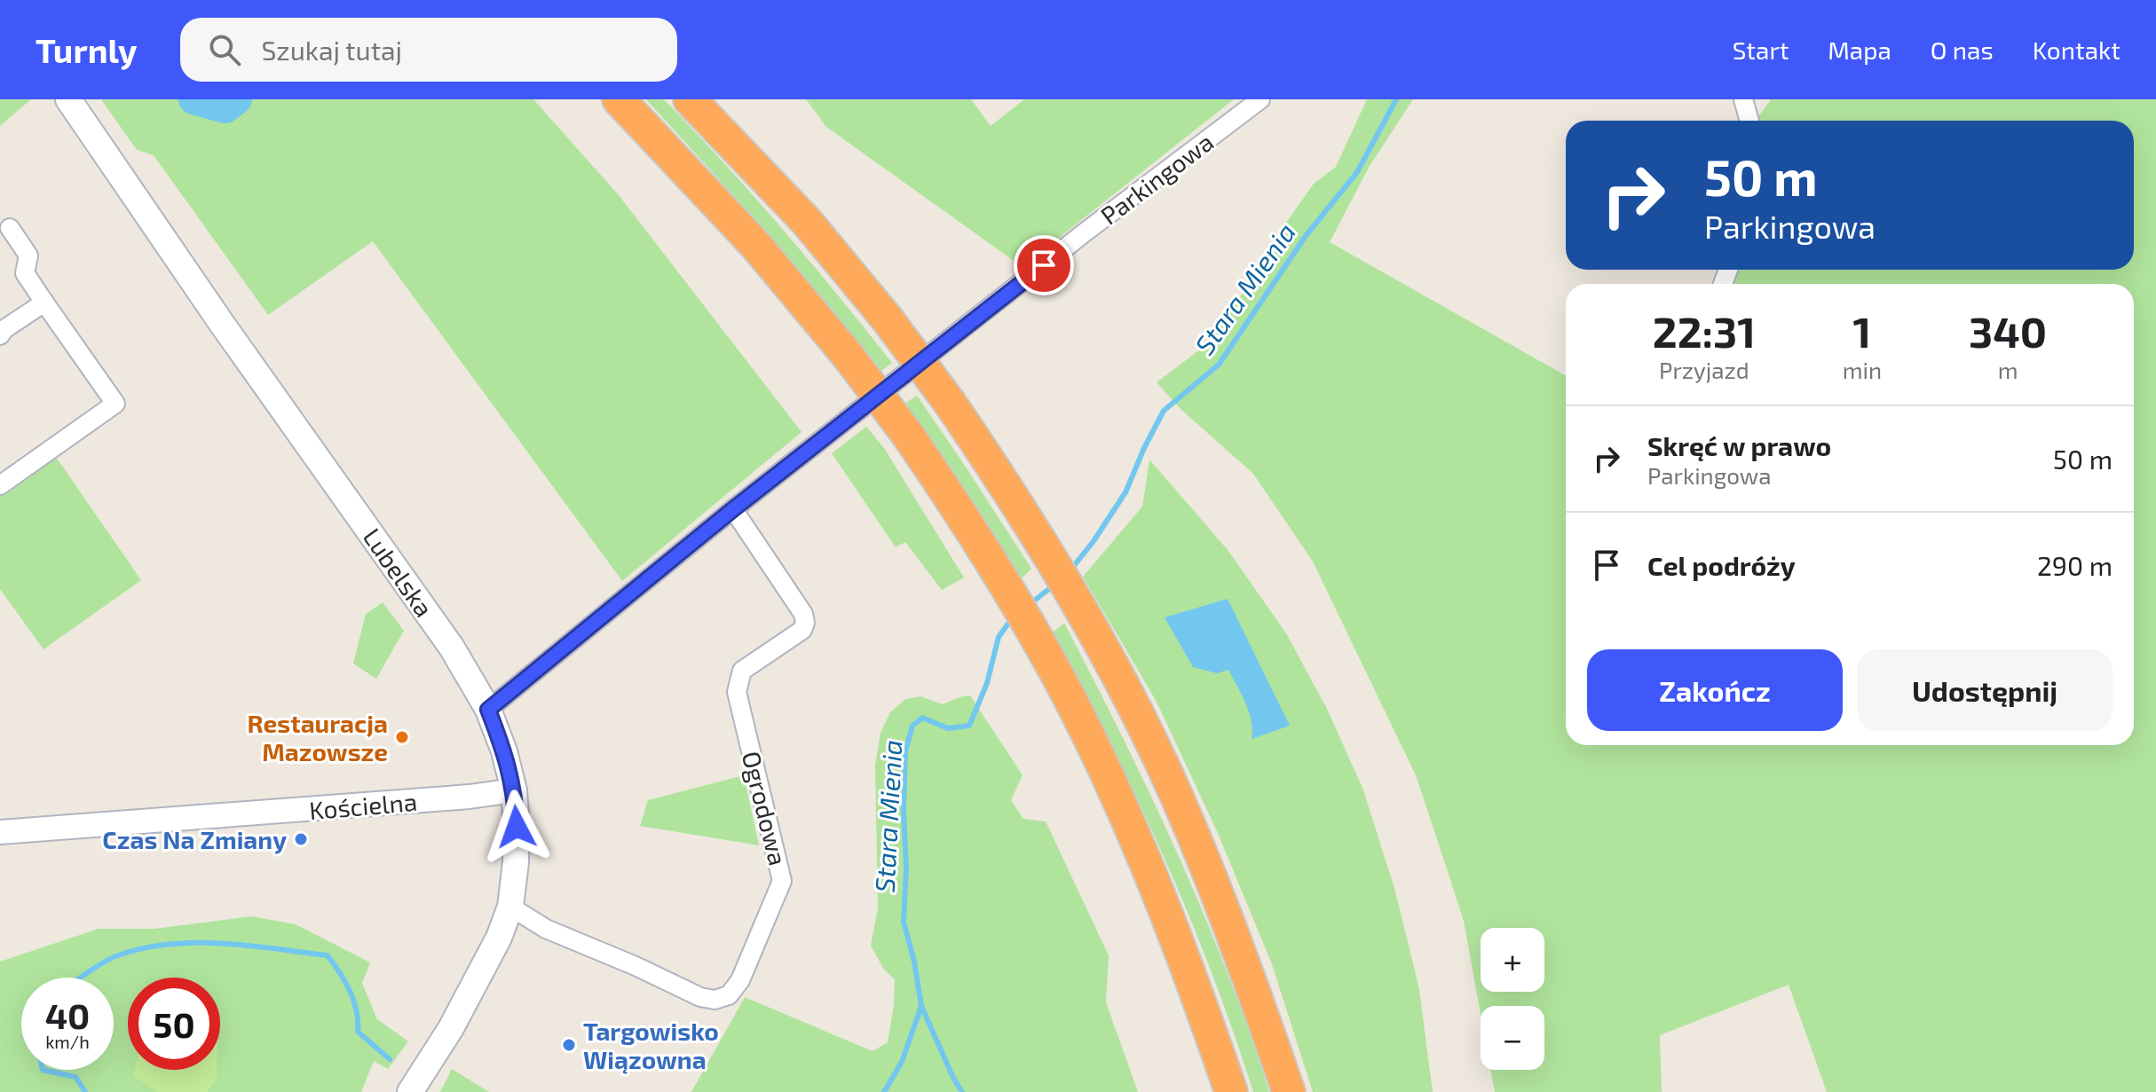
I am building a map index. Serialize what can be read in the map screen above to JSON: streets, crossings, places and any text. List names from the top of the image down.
{
  "streets": {
    "main road": ["Lubelska"],
    "street": ["Parkingowa", "Kościelna", "Ogrodowa"]
  },
  "crossings": [
    ["Parkingowa", "Lubelska"],
    ["Parkingowa", "Ogrodowa"],
    ["Lubelska", "Kościelna"],
    ["Lubelska", "Ogrodowa"]
  ],
  "water": ["Stara Mienia"],
  "places": ["Restauracja Mazowsze", "Czas Na Zmiany", "Targowisko Wiązowna"],
  "page": {
    "header": "Turnly",
    "search": "Szukaj tutaj",
    "nav": [
      "Start",
      "Mapa",
      "O nas",
      "Kontakt"
    ],
    "turn": ["50 m", "Parkingowa"],
    "eta": [
      "22:31",
      "Przyjazd",
      "1",
      "min",
      "340",
      "m"
    ],
    "list": [
      {
        "name": "Skręć w prawo",
        "note": "Parkingowa",
        "value": "50 m"
      },
      {
        "name": "Cel podróży",
        "value": "290 m"
      }
    ],
    "buttons": ["Zakończ", "Udostępnij"],
    "map_buttons": ["+", "−"],
    "speed": "40 km/h",
    "limit": "50"
  }
}
